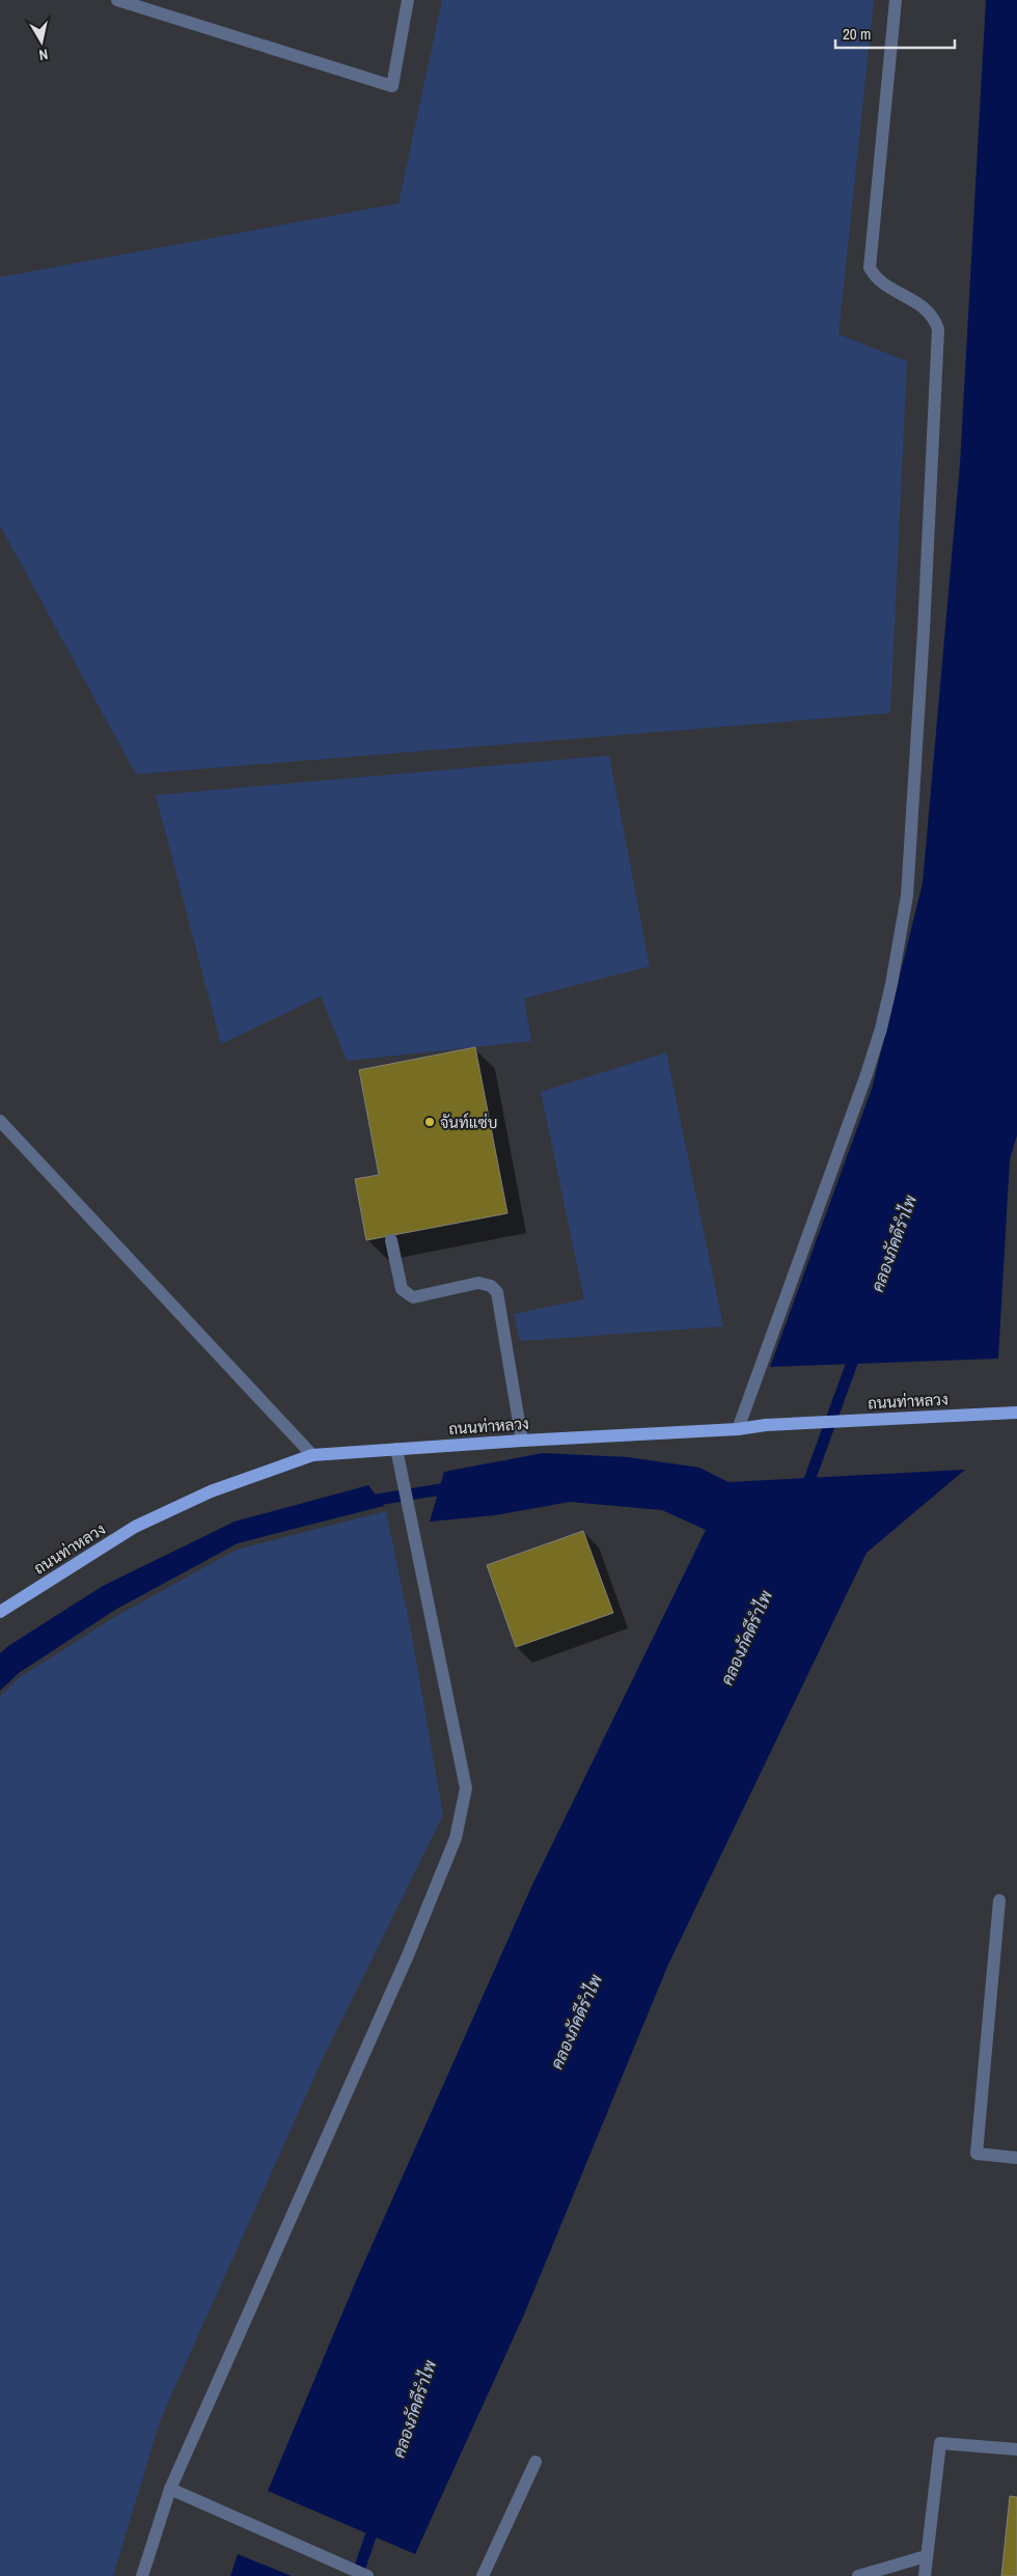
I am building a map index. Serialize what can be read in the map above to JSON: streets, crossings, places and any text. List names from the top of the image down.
{
  "streets": {
    "main road": ["ถนนท่าหลวง"]
  },
  "water": ["คลองภัคดีรำไพ"],
  "places": ["จันท์แซ่บ"],
  "scale_bar": "20 m",
  "north": "bottom"
}
